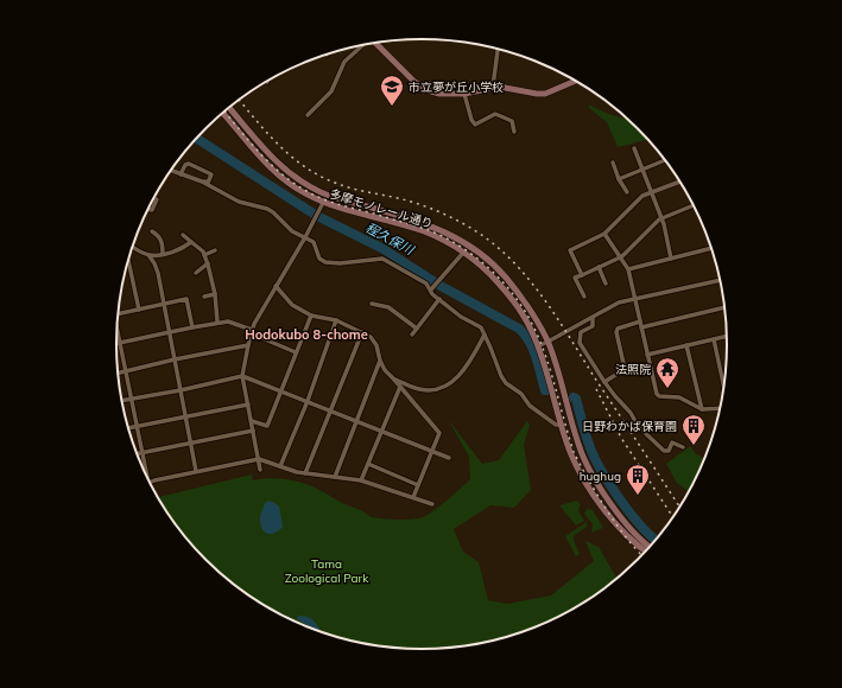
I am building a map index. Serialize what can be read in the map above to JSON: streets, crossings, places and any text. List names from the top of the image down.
{
  "streets": {
    "main road": ["多摩モノレール通り"]
  },
  "districts": ["Hodokubo 8-chome"],
  "water": ["程久保川"],
  "parks": ["Tama Zoological Park"],
  "places": {
    "school or university": ["市立夢が丘小学校"],
    "temple": ["法照院"],
    "building": ["日野わかば保育園", "hughug"]
  }
}
